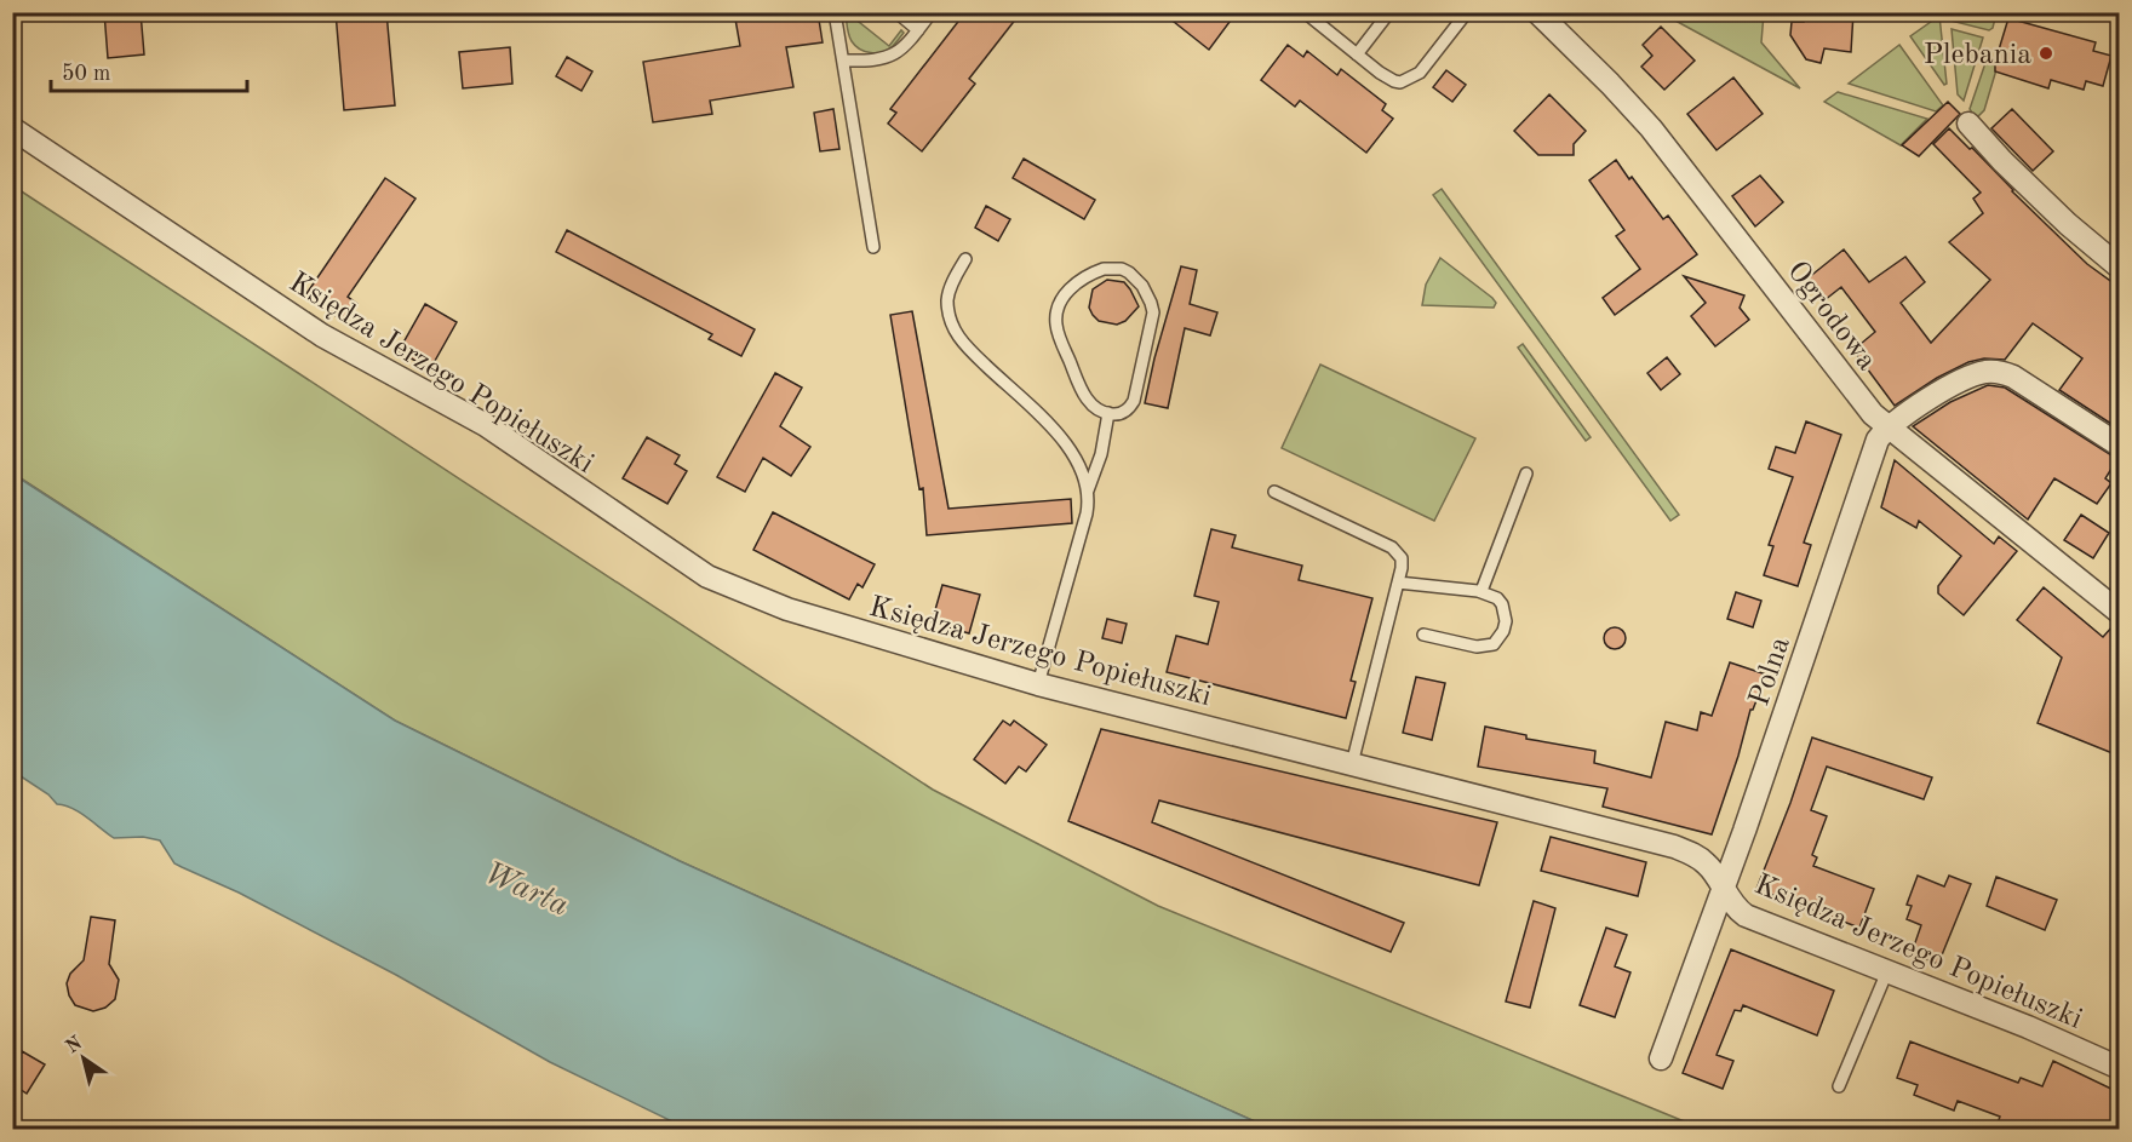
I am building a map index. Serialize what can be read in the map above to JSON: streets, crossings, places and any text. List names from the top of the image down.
{
  "streets": {
    "street": ["Ogrodowa", "Księdza Jerzego Popiełuszki", "Polna"]
  },
  "crossings": [
    ["Ogrodowa", "Polna"],
    ["Księdza Jerzego Popiełuszki", "Polna"]
  ],
  "water": ["Warta"],
  "places": ["Plebania"],
  "scale_bar": "50 m",
  "north": "top left"
}
